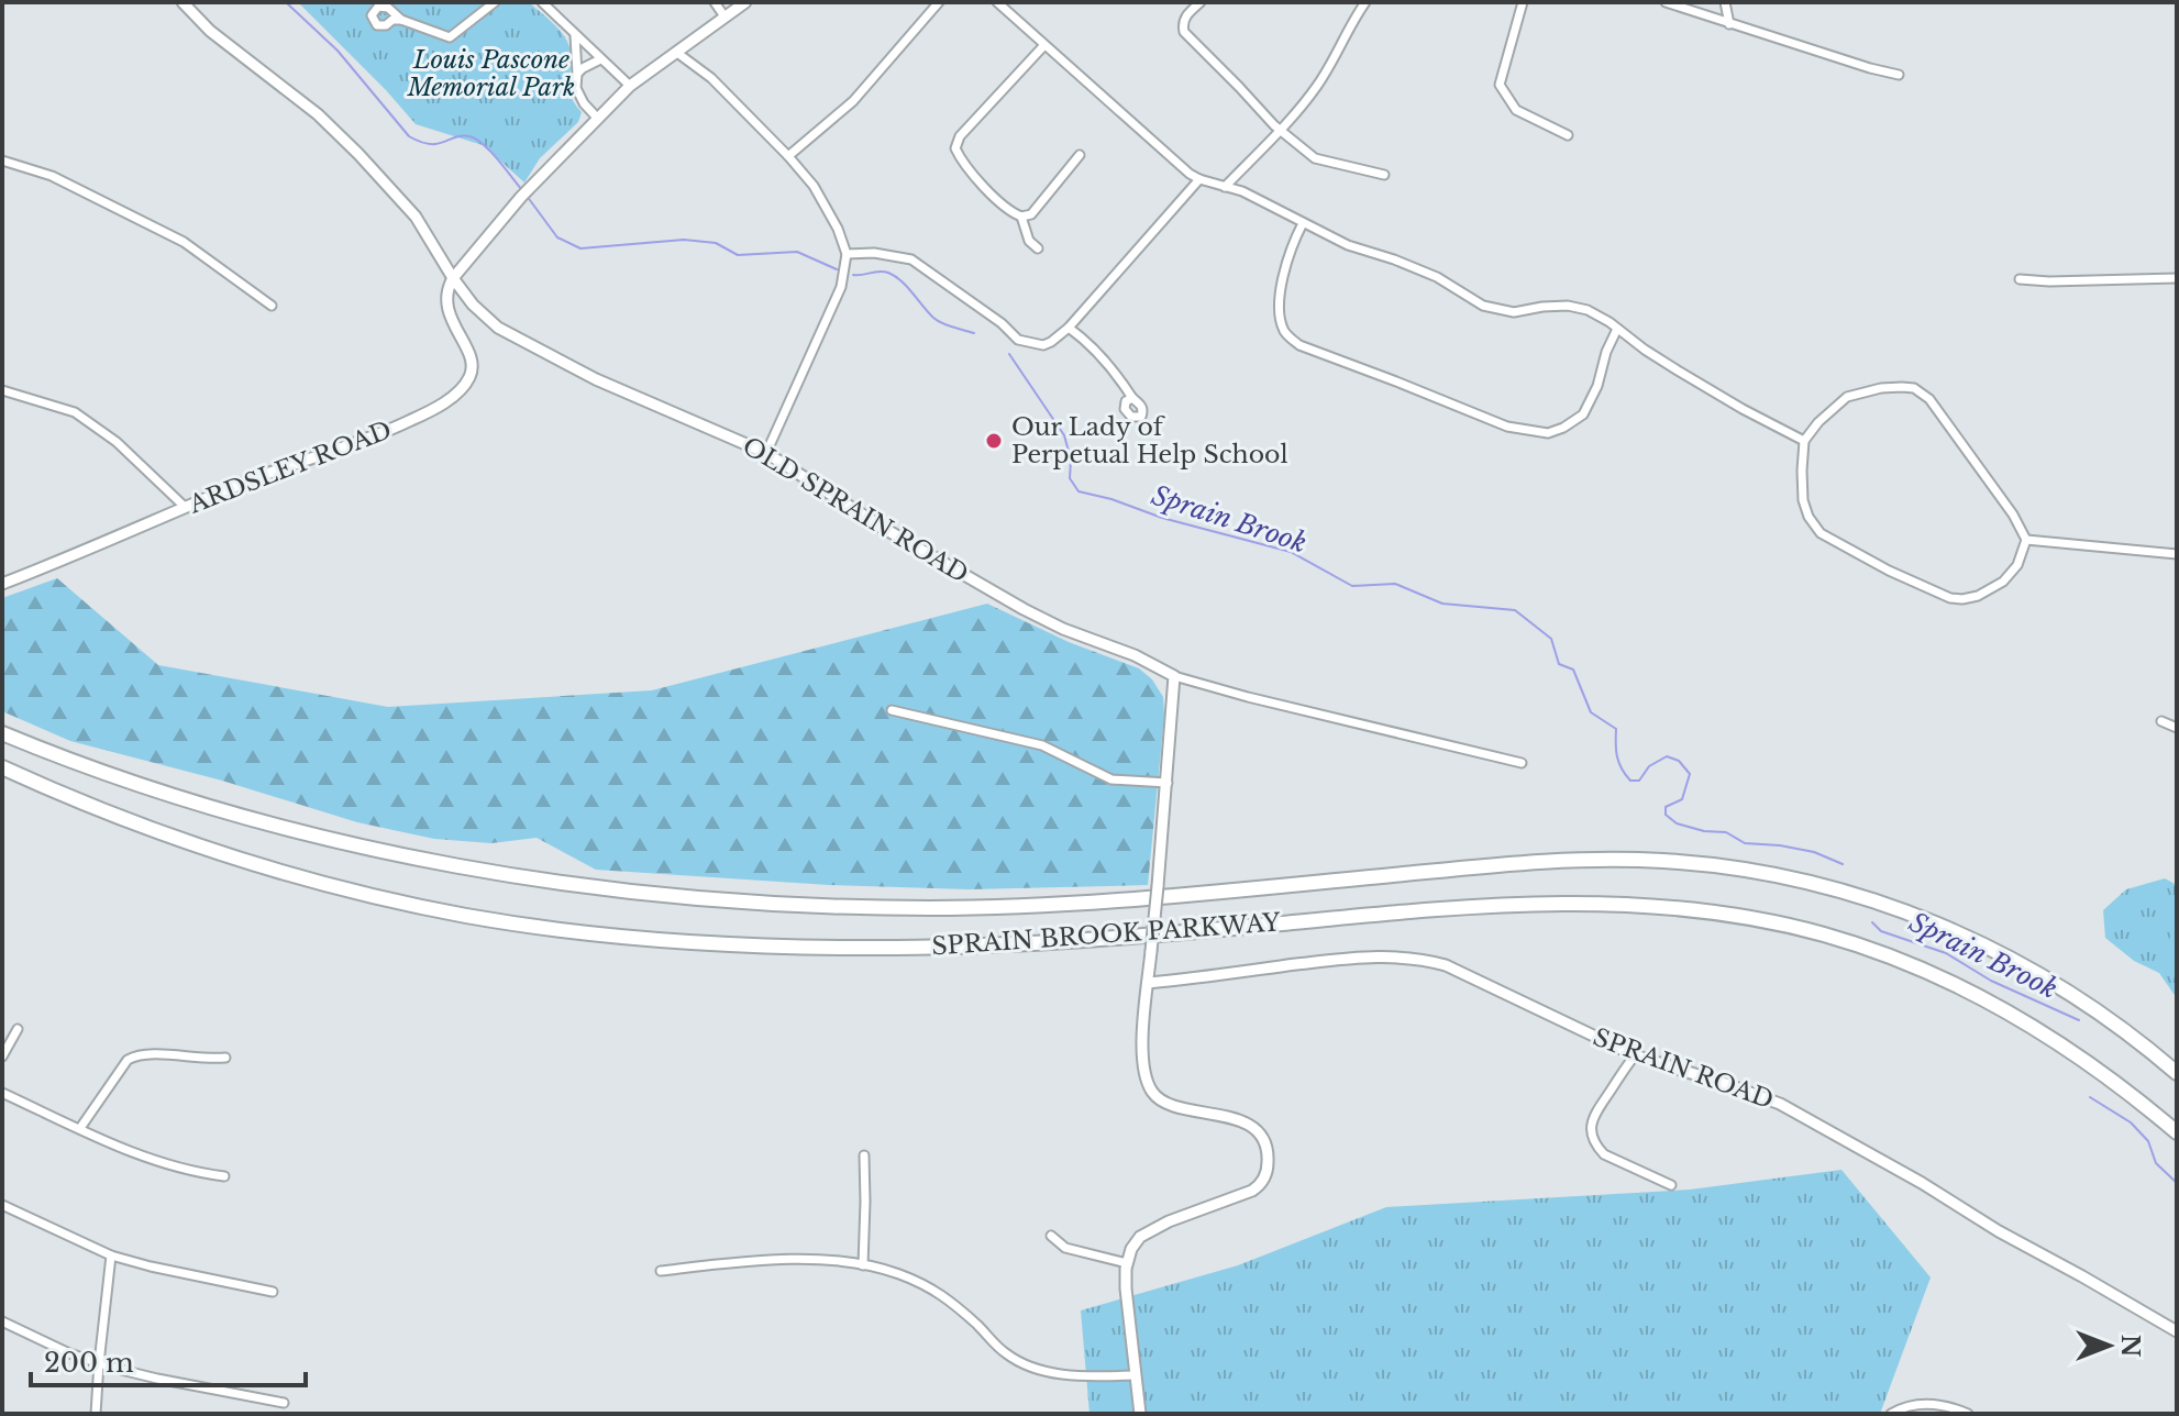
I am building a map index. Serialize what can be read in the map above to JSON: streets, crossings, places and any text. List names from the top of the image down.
{
  "streets": {
    "highway": ["SPRAIN BROOK PARKWAY"],
    "street": ["ARDSLEY ROAD", "OLD SPRAIN ROAD", "SPRAIN ROAD"]
  },
  "crossings": [
    ["ARDSLEY ROAD", "OLD SPRAIN ROAD"]
  ],
  "water": ["Sprain Brook"],
  "parks": ["Louis Pascone Memorial Park"],
  "places": ["Our Lady of Perpetual Help School"],
  "scale_bar": "200 m",
  "north": "right"
}
